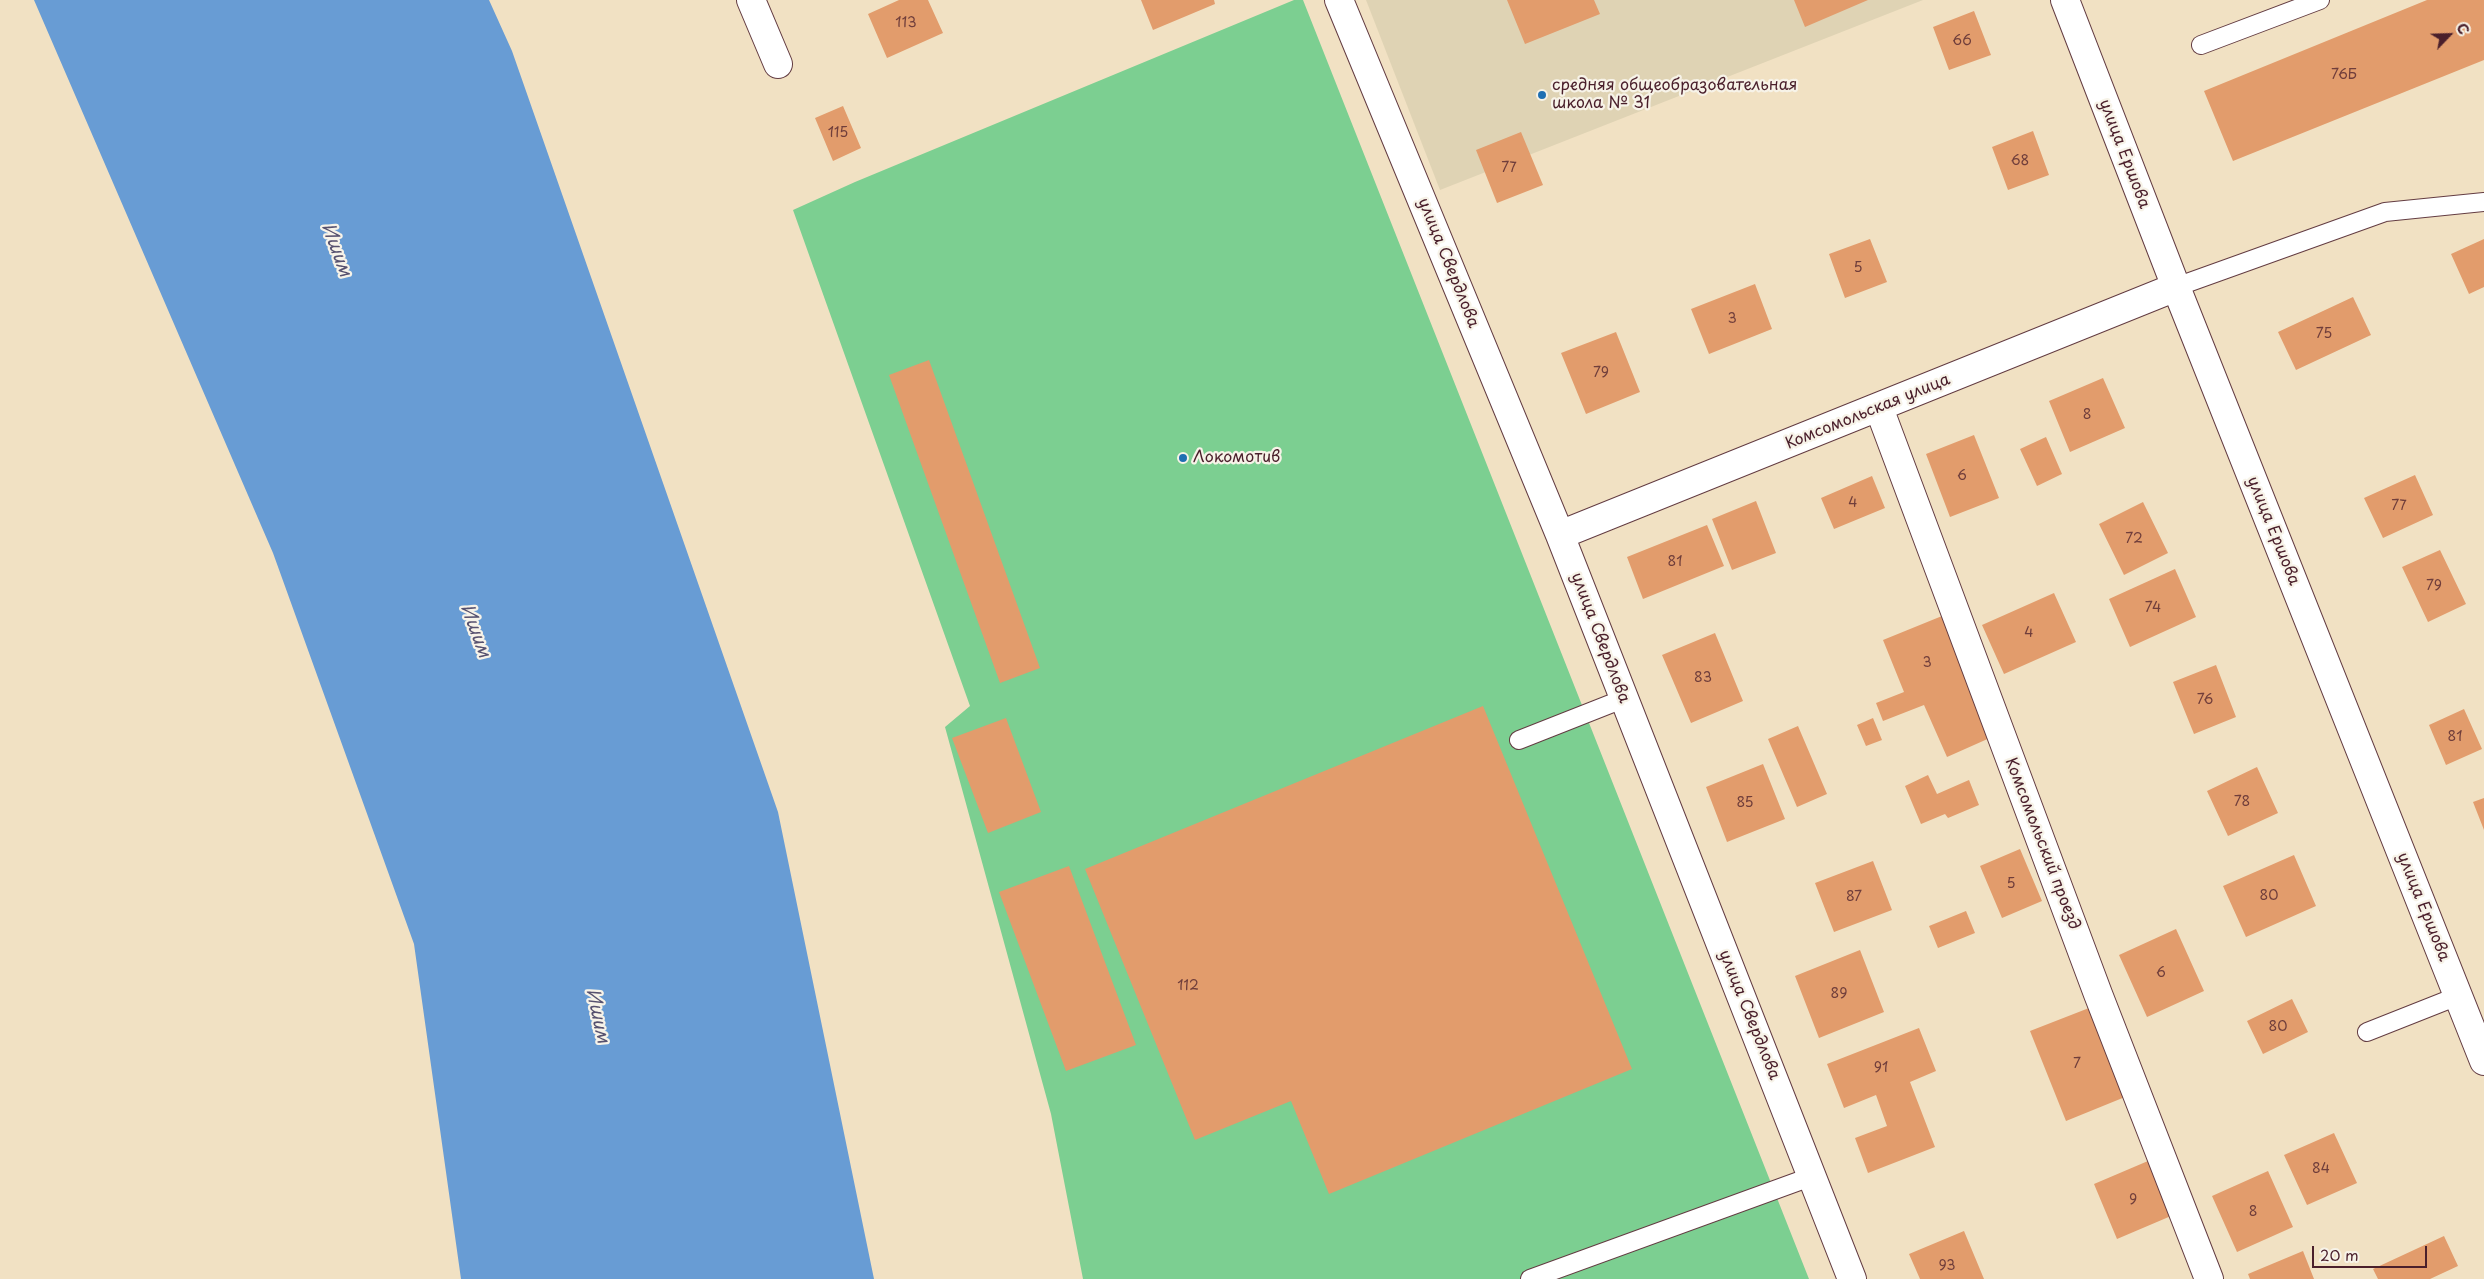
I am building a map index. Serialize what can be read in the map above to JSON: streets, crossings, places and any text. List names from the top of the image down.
{
  "streets": {
    "street": [
      "улица Ершова",
      "улица Свердлова",
      "Комсомольская улица",
      "Комсомольский проезд"
    ]
  },
  "crossings": [
    ["улица Ершова", "Комсомольская улица"],
    ["улица Свердлова", "Комсомольская улица"],
    ["Комсомольская улица", "Комсомольский проезд"]
  ],
  "water": ["Ишим"],
  "places": ["средняя общеобразовательная школа № 31", "Локомотив"],
  "house_numbers": [
    "113",
    "66",
    "76Б",
    "115",
    "68",
    "77",
    "5",
    "3",
    "75",
    "79",
    "8",
    "6",
    "4",
    "77",
    "72",
    "81",
    "79",
    "74",
    "4",
    "3",
    "83",
    "76",
    "81",
    "78",
    "85",
    "5",
    "80",
    "87",
    "6",
    "112",
    "89",
    "80",
    "7",
    "91",
    "84",
    "9",
    "8",
    "93"
  ],
  "scale_bar": "20 m",
  "north": "top right"
}
